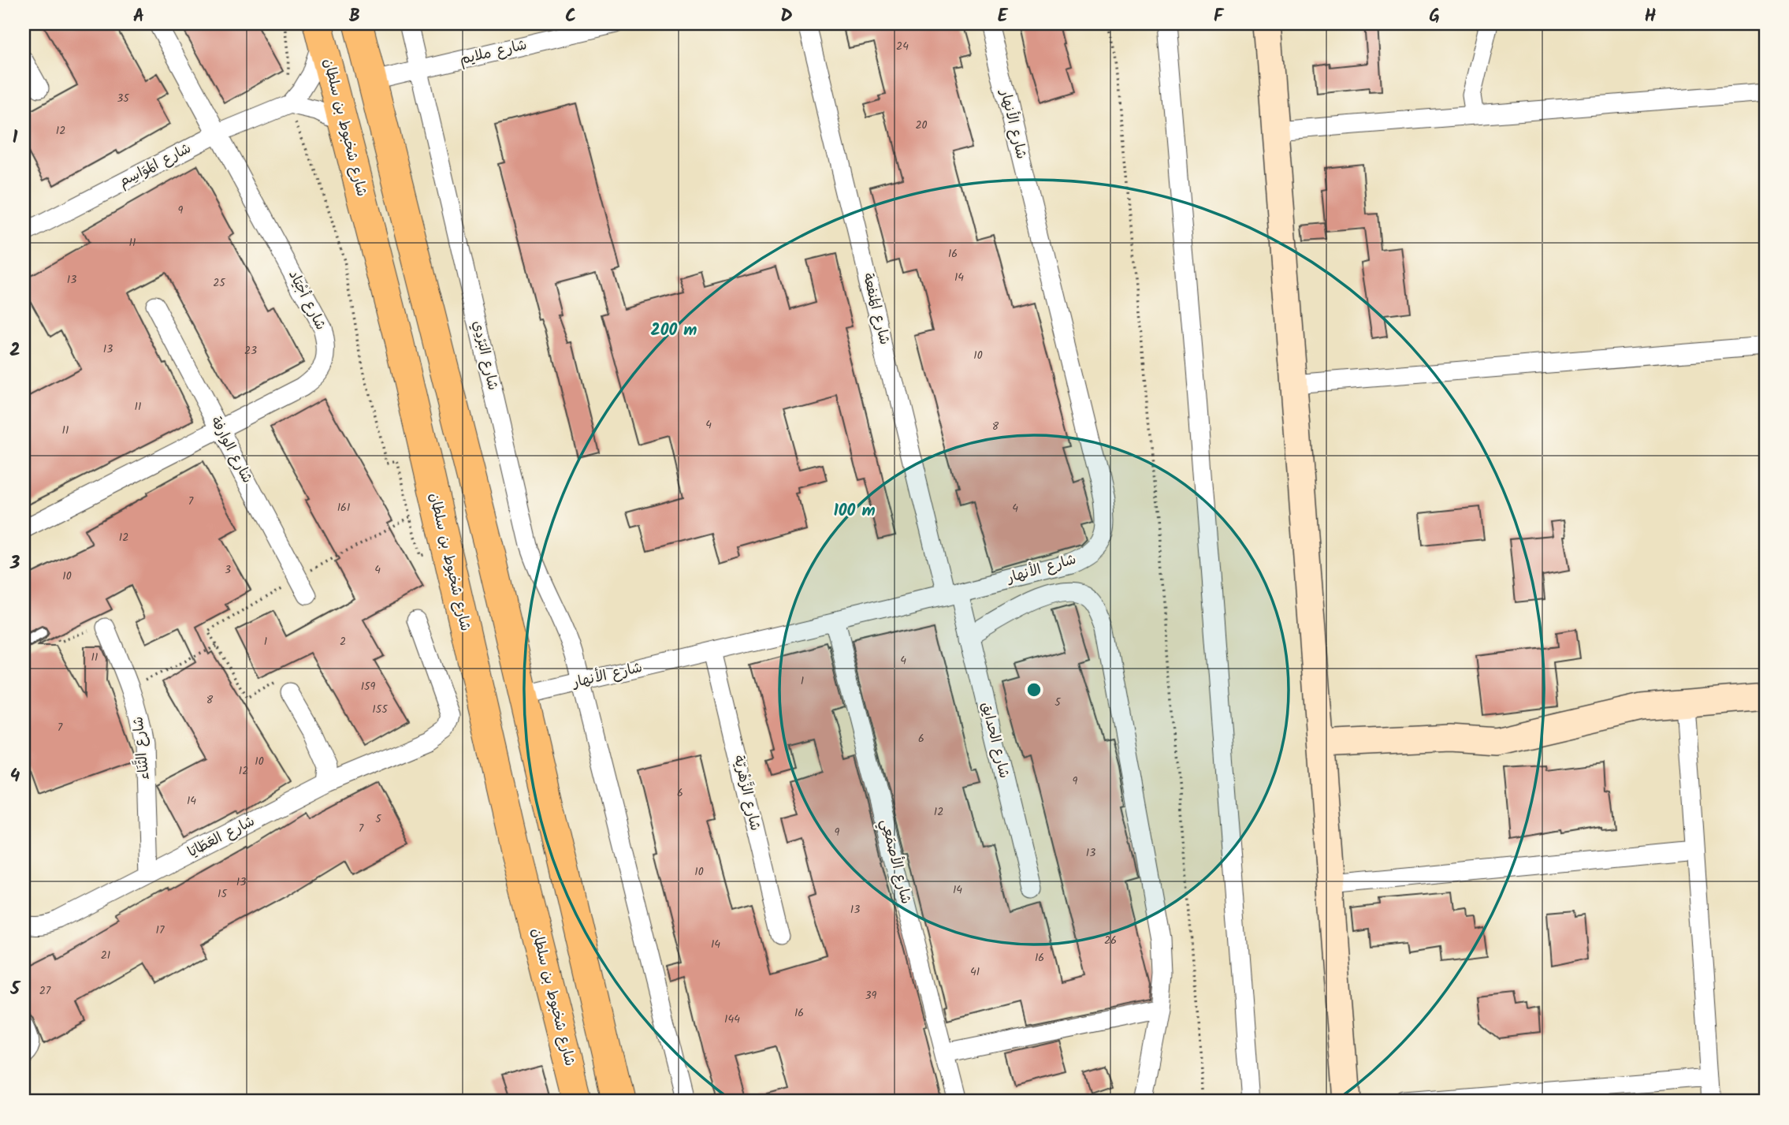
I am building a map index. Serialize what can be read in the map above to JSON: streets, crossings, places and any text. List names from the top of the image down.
{
  "streets": {
    "main road": ["شارع شخبوط بن سلطان"],
    "street": [
      "شارع ملايم",
      "شارع الأنهار",
      "شارع المَوَاسِم",
      "شارع أجْيَاد",
      "شارع المَنفعة",
      "شارع البَرْدِي",
      "شارع الوارفة",
      "شارع الحدايق",
      "شارع الثَّنَاء",
      "شارع الزَّهْريّة",
      "شارع العَطَايَا",
      "شارع الأصمَعِي"
    ]
  },
  "crossings": [
    ["شارع ملايم", "شارع البَرْدِي"],
    ["شارع الأنهار", "شارع المَنفعة"],
    ["شارع الأنهار", "شارع البَرْدِي"],
    ["شارع الأنهار", "شارع الحدايق"],
    ["شارع الأنهار", "شارع الزَّهْريّة"],
    ["شارع الأنهار", "شارع الأصمَعِي"],
    ["شارع المَوَاسِم", "شارع أجْيَاد"],
    ["شارع أجْيَاد", "شارع الوارفة"],
    ["شارع المَنفعة", "شارع الحدايق"],
    ["شارع الثَّنَاء", "شارع العَطَايَا"]
  ],
  "house_numbers": [
    "24",
    "35",
    "20",
    "12",
    "9",
    "11",
    "16",
    "14",
    "13",
    "25",
    "13",
    "23",
    "10",
    "11",
    "4",
    "8",
    "11",
    "7",
    "161",
    "4",
    "12",
    "3",
    "4",
    "10",
    "1",
    "2",
    "11",
    "4",
    "1",
    "159",
    "8",
    "5",
    "155",
    "7",
    "6",
    "10",
    "12",
    "9",
    "6",
    "14",
    "12",
    "5",
    "7",
    "9",
    "13",
    "10",
    "13",
    "14",
    "15",
    "13",
    "17",
    "26",
    "14",
    "21",
    "16",
    "41",
    "27",
    "39",
    "16",
    "144"
  ],
  "grid": {
    "columns": [
      "A",
      "B",
      "C",
      "D",
      "E",
      "F",
      "G",
      "H"
    ],
    "rows": [
      "1",
      "2",
      "3",
      "4",
      "5"
    ]
  },
  "rings": ["200 m", "100 m"]
}
